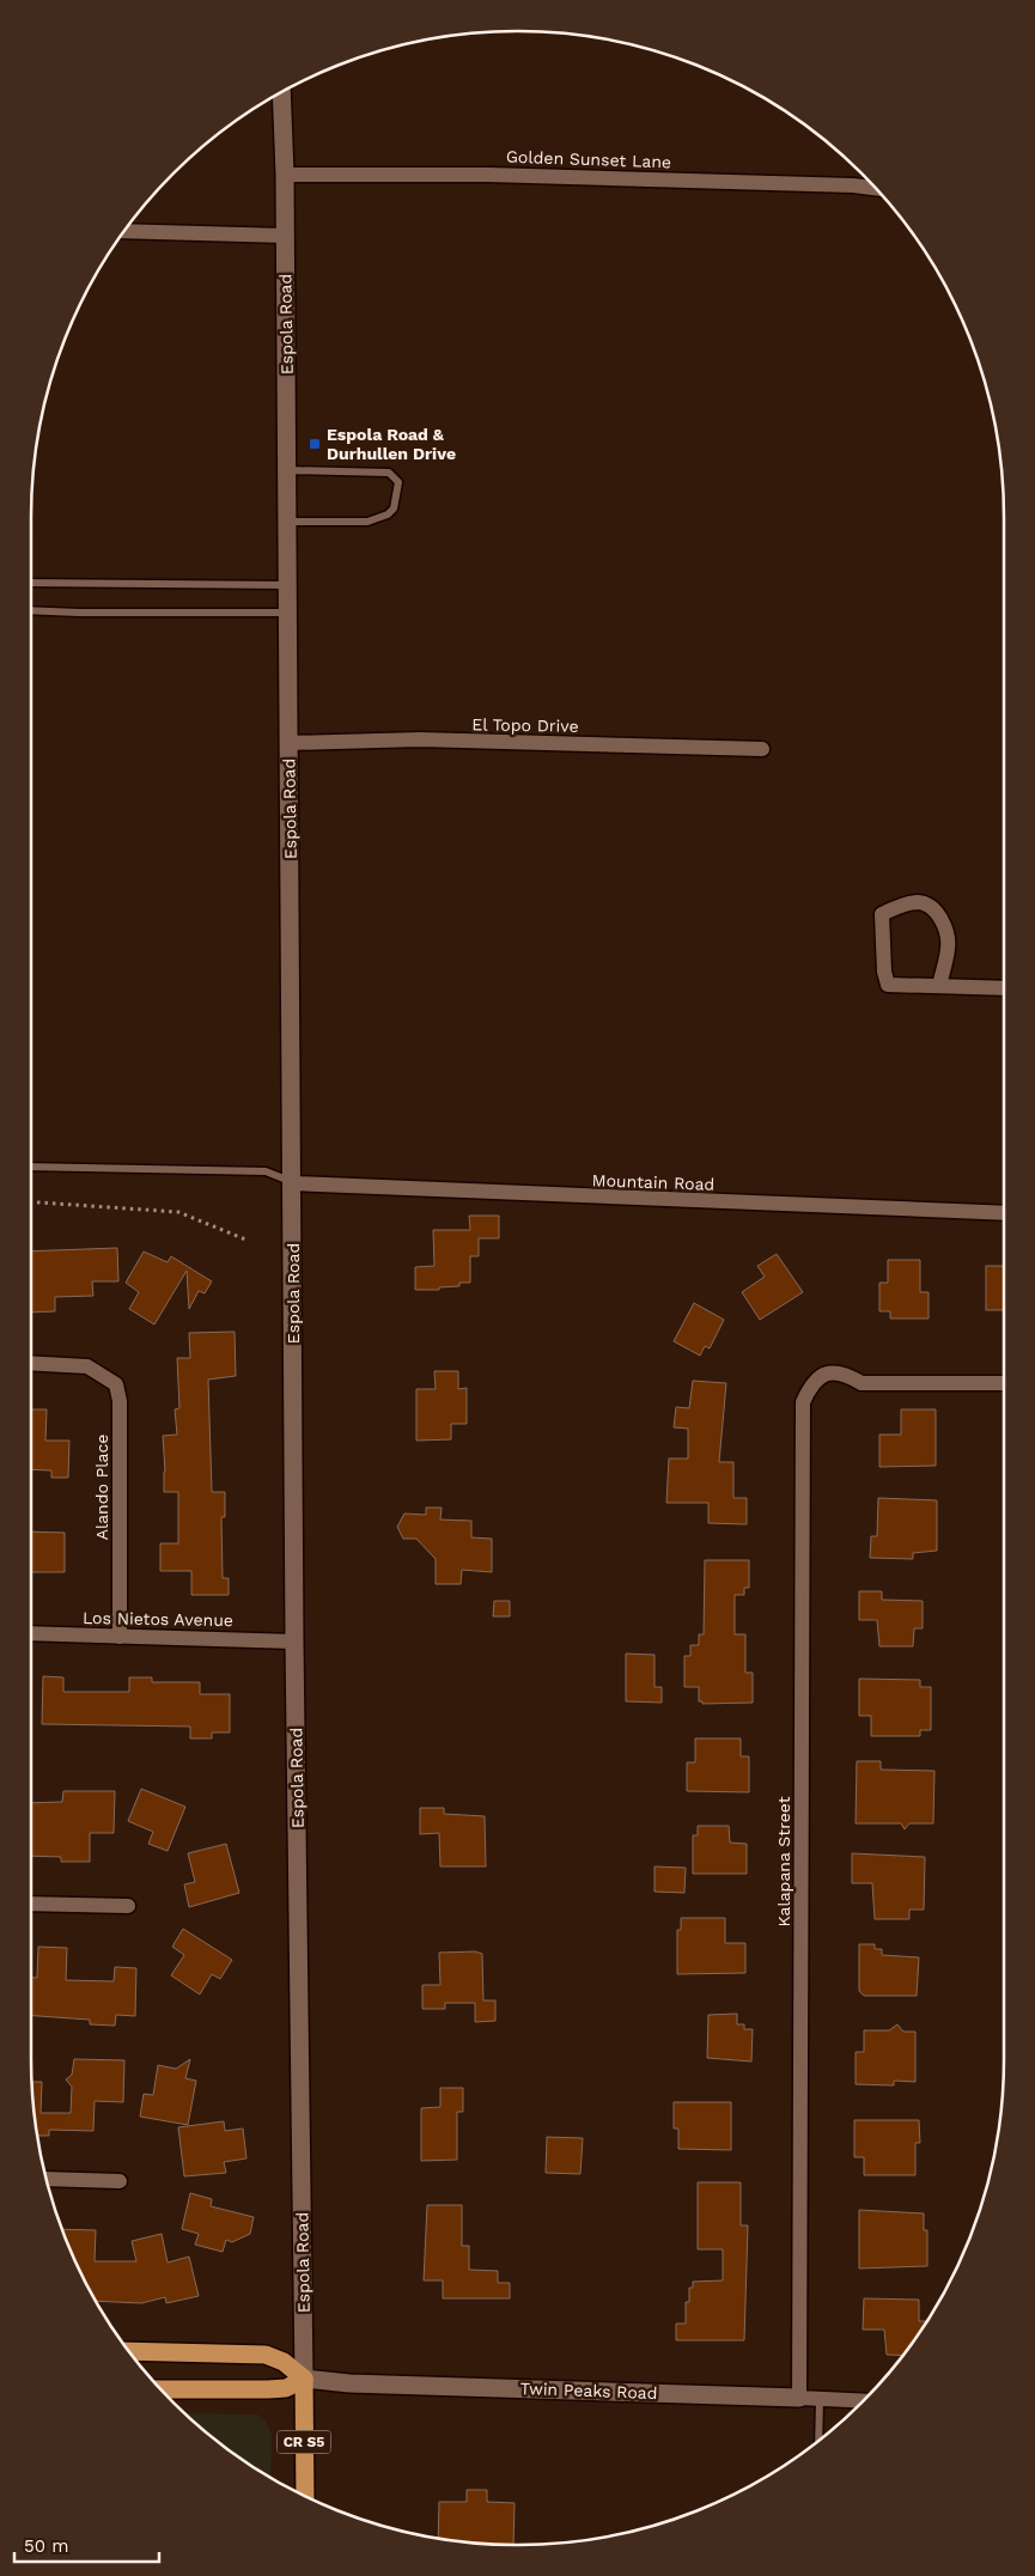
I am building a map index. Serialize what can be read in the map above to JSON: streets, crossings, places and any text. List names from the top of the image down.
{
  "streets": {
    "main road": ["Espola Road", "Twin Peaks Road", "CR S5"],
    "street": [
      "Golden Sunset Lane",
      "El Topo Drive",
      "Mountain Road",
      "Alando Place",
      "Los Nietos Avenue",
      "Kalapana Street"
    ]
  },
  "crossings": [
    ["Golden Sunset Lane", "Espola Road"],
    ["Espola Road", "El Topo Drive"],
    ["Espola Road", "Mountain Road"],
    ["Espola Road", "Los Nietos Avenue"],
    ["Espola Road", "Twin Peaks Road"],
    ["Alando Place", "Los Nietos Avenue"],
    ["Kalapana Street", "Twin Peaks Road"]
  ],
  "places": {
    "transit": ["Espola Road & Durhullen Drive"]
  },
  "scale_bar": "50 m"
}
